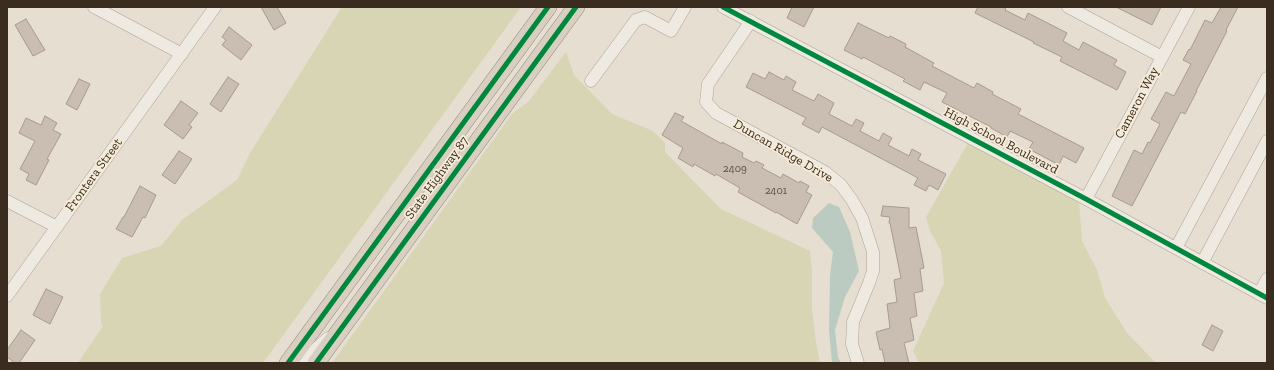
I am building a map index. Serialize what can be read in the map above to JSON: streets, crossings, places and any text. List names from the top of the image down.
{
  "streets": {
    "highway": ["State Highway 87"],
    "street": [
      "Cameron Way",
      "High School Boulevard",
      "Duncan Ridge Drive",
      "Frontera Street"
    ]
  },
  "crossings": [
    ["Cameron Way", "High School Boulevard"],
    ["High School Boulevard", "Duncan Ridge Drive"]
  ],
  "house_numbers": ["2409", "2401"]
}
